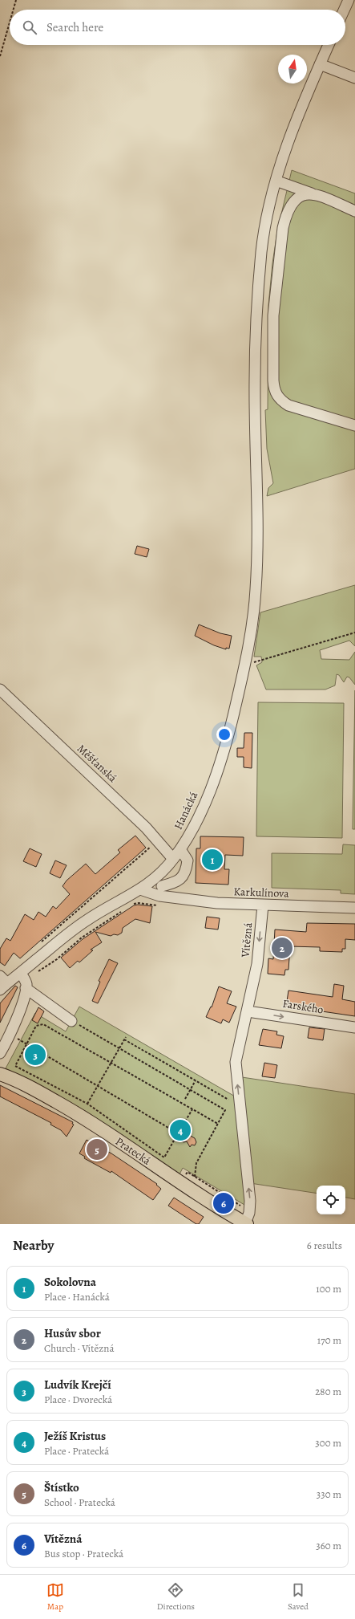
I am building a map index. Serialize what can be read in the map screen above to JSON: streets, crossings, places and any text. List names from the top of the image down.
{
  "streets": {
    "main road": ["Pratecká"],
    "street": [
      "Měšťanská",
      "Hanácká",
      "Karkulínova",
      "Vítězná",
      "Farského"
    ]
  },
  "crossings": [
    ["Měšťanská", "Hanácká"],
    ["Hanácká", "Karkulínova"],
    ["Karkulínova", "Vítězná"],
    ["Vítězná", "Farského"],
    ["Vítězná", "Pratecká"]
  ],
  "one_way": ["Farského"],
  "north": "top",
  "page": {
    "search": "Search here",
    "pins": [
      "1",
      "2",
      "3",
      "4",
      "5",
      "6"
    ],
    "heading": ["Nearby", "6 results"],
    "list": [
      {
        "mark": "1",
        "name": "Sokolovna",
        "note": "Place · Hanácká",
        "value": "100 m"
      },
      {
        "mark": "2",
        "name": "Husův sbor",
        "note": "Church · Vítězná",
        "value": "170 m"
      },
      {
        "mark": "3",
        "name": "Ludvík Krejčí",
        "note": "Place · Dvorecká",
        "value": "280 m"
      },
      {
        "mark": "4",
        "name": "Ježíš Kristus",
        "note": "Place · Pratecká",
        "value": "300 m"
      },
      {
        "mark": "5",
        "name": "Štístko",
        "note": "School · Pratecká",
        "value": "330 m"
      },
      {
        "mark": "6",
        "name": "Vítězná",
        "note": "Bus stop · Pratecká",
        "value": "360 m"
      }
    ],
    "nav": ["Map", "Directions", "Saved"]
  }
}
